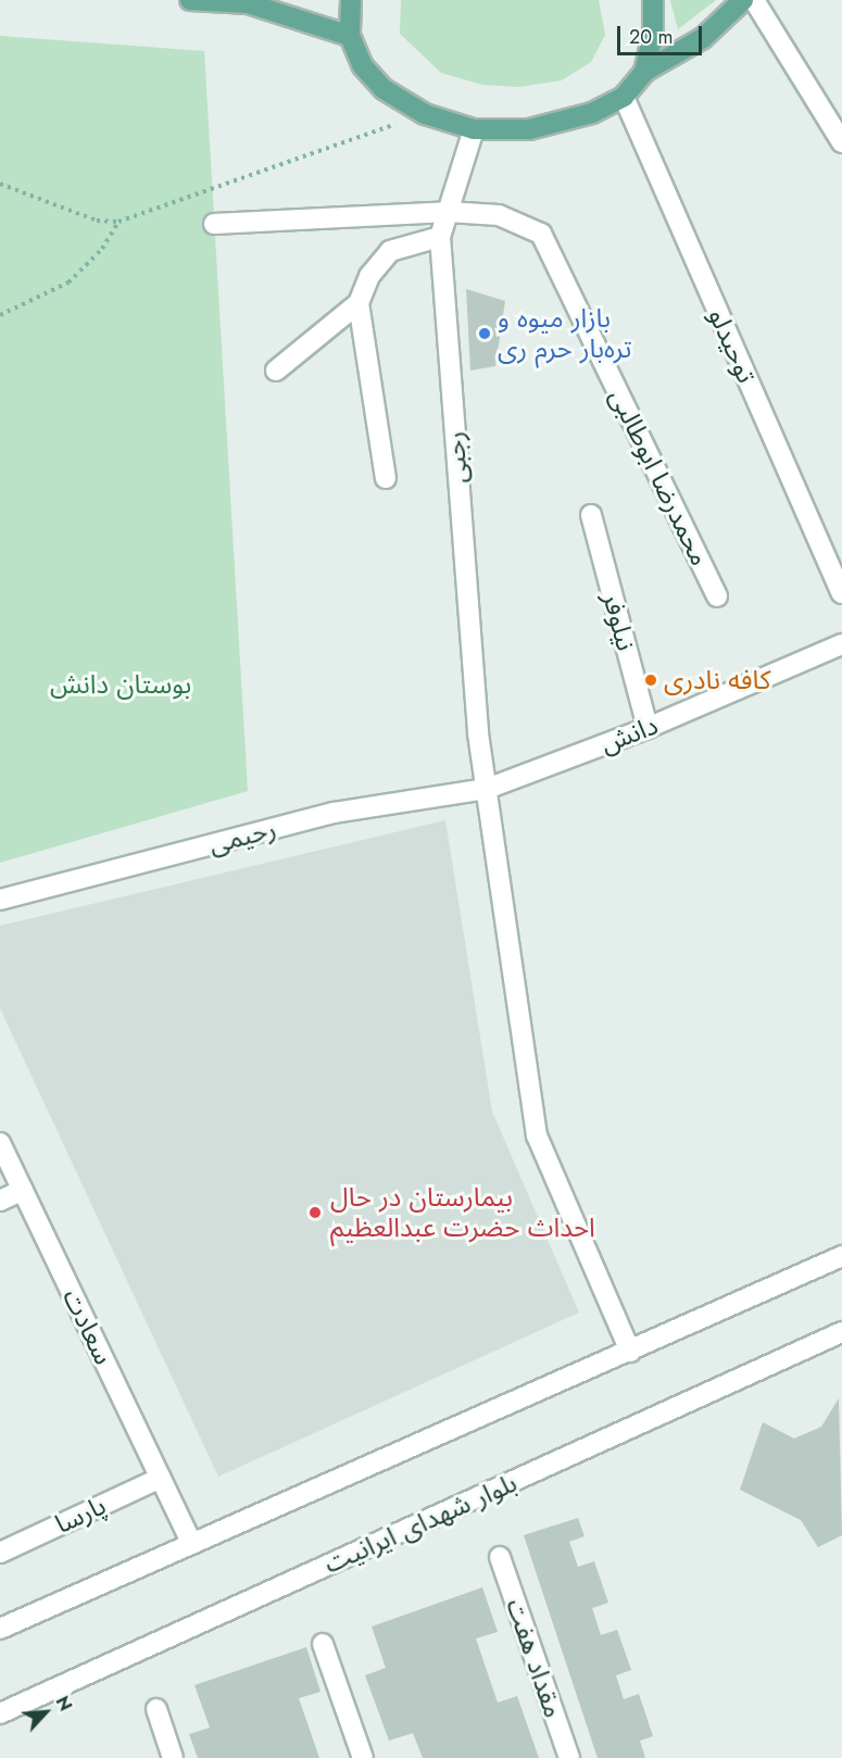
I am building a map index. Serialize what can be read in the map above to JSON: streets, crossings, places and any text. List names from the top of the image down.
{
  "streets": {
    "street": [
      "توحیدلو",
      "رجبی",
      "محمدرضا ابوطالبی",
      "نیلوفر",
      "دانش",
      "رحیمی",
      "سعادت",
      "پارسا",
      "بلوار شهدای ایرانیت",
      "مقداد هفت"
    ]
  },
  "crossings": [
    ["رجبی", "محمدرضا ابوطالبی"],
    ["رجبی", "دانش"],
    ["رجبی", "رحیمی"],
    ["نیلوفر", "دانش"],
    ["دانش", "رحیمی"],
    ["سعادت", "پارسا"]
  ],
  "parks": ["بوستان دانش"],
  "places": ["بازار میوه و تره‌بار حرم ری", "کافه نادری", "بیمارستان در حال احداث حضرت عبدالعظیم"],
  "scale_bar": "20 m",
  "north": "top right"
}
